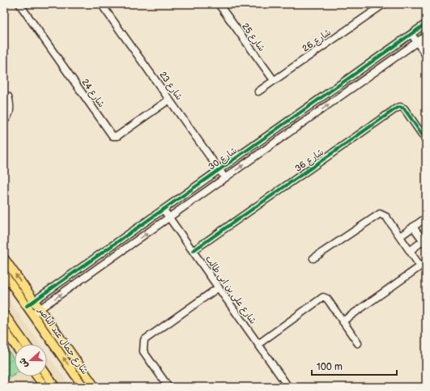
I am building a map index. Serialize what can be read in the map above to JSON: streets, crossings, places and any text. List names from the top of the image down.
{
  "streets": {
    "main road": ["شارع جمال عبد الناصر"],
    "street": [
      "شارع 25",
      "شارع 26",
      "شارع 23",
      "شارع 24",
      "شارع 30",
      "شارع 36",
      "شارع على بن ابى طالب"
    ]
  },
  "crossings": [
    ["شارع 25", "شارع 26"],
    ["شارع 23", "شارع 24"],
    ["شارع 23", "شارع 30"],
    ["شارع 30", "شارع على بن ابى طالب"],
    ["شارع 30", "شارع جمال عبد الناصر"],
    ["شارع 36", "شارع على بن ابى طالب"]
  ],
  "scale_bar": "100 m",
  "north": "left"
}
